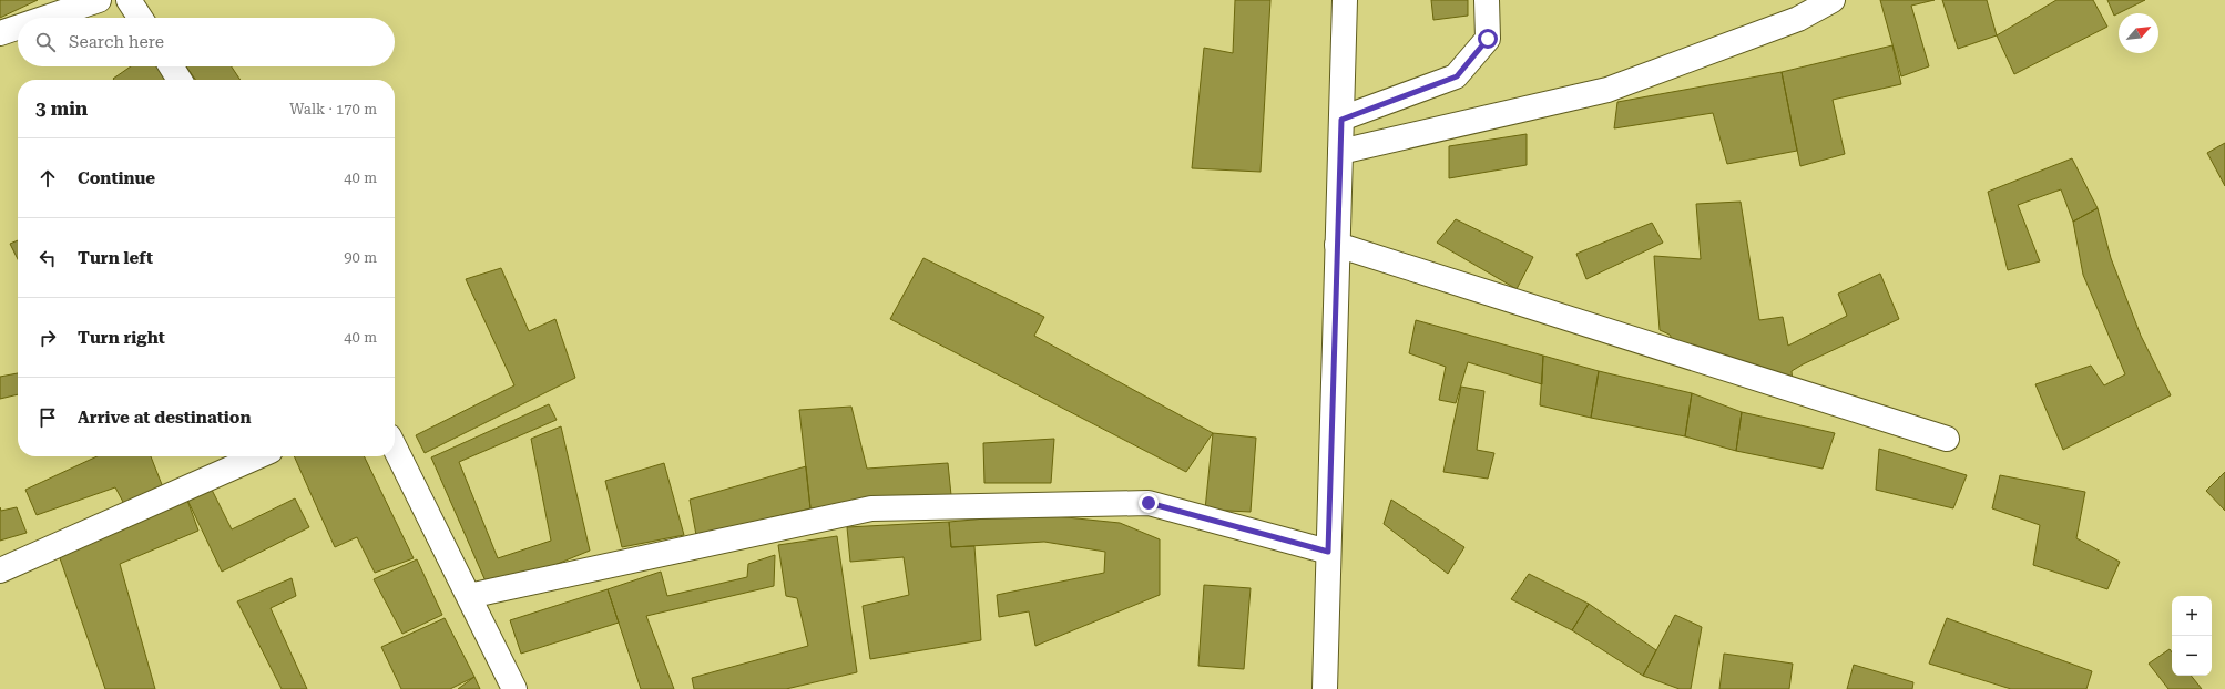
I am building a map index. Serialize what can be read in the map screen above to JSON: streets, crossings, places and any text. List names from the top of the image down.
{
  "north": "top right",
  "page": {
    "search": "Search here",
    "heading": ["3 min", "Walk · 170 m"],
    "list": [
      ["Continue", "40 m"],
      ["Turn left", "90 m"],
      ["Turn right", "40 m"],
      "Arrive at destination"
    ],
    "map_buttons": ["+", "−"]
  }
}
